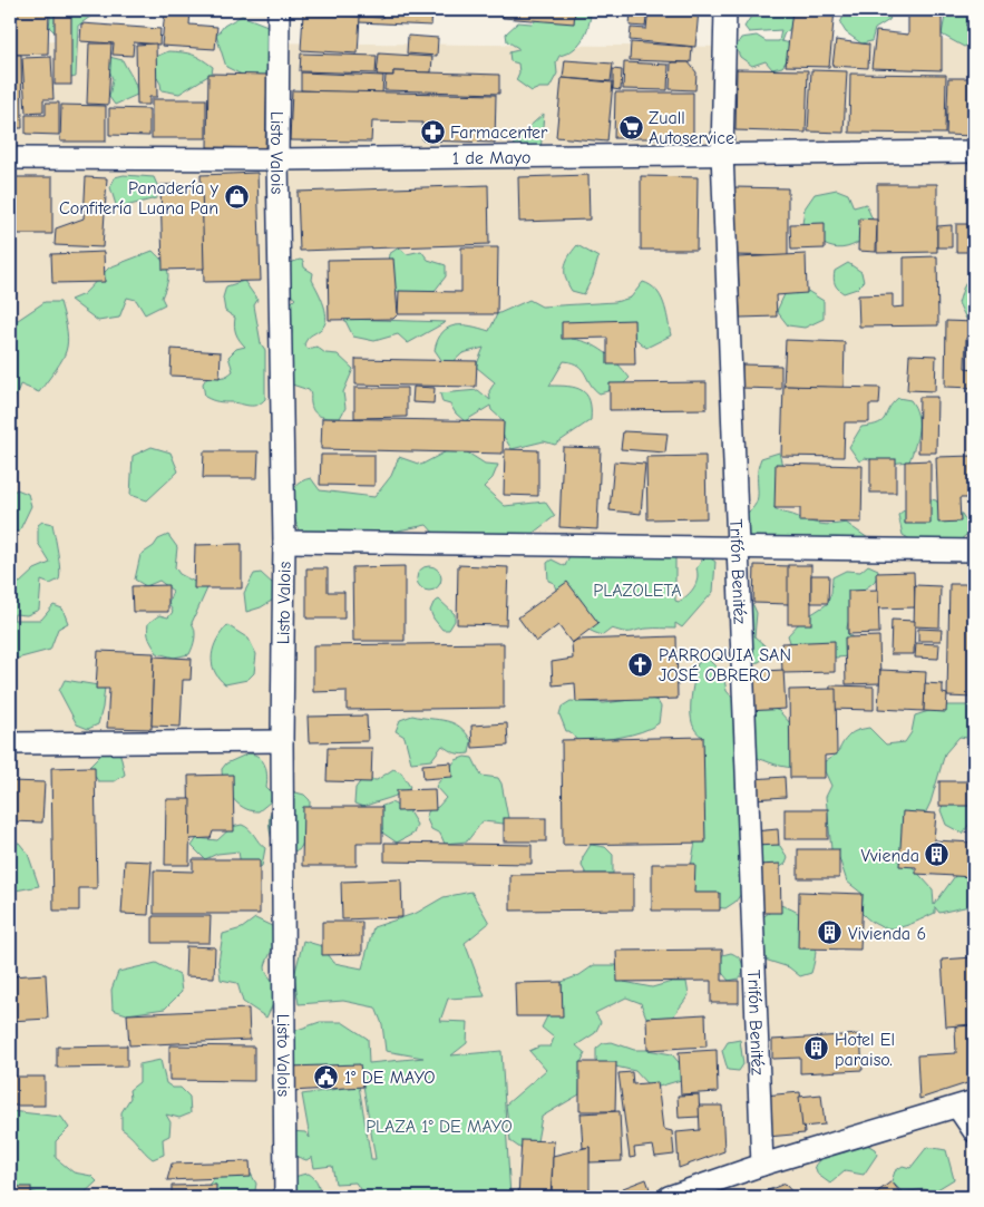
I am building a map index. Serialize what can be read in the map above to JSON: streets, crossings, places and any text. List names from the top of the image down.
{
  "streets": {
    "street": ["Listo Valois", "1 de Mayo", "Trifón Benitéz"]
  },
  "crossings": [
    ["Listo Valois", "1 de Mayo"],
    ["1 de Mayo", "Trifón Benitéz"]
  ],
  "parks": ["PLAZOLETA", "PLAZA 1° DE MAYO"],
  "places": {
    "supermarket": ["Zuall Autoservice"],
    "pharmacy": ["Farmacenter"],
    "shop": ["Panadería y Confitería Luana Pan"],
    "church": ["PARROQUIA SAN JOSÉ OBRERO"],
    "building": ["Vvienda", "Vivienda 6", "Hotel El paraiso."],
    "public building": ["1° DE MAYO"]
  }
}
